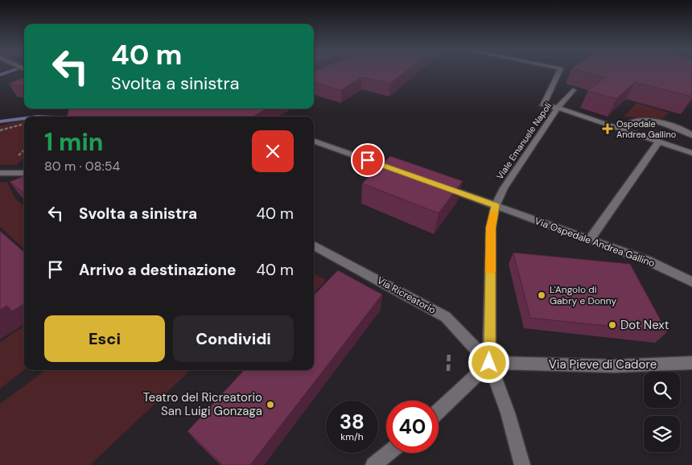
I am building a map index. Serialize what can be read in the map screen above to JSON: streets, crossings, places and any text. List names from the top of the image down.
{
  "streets": {
    "street": [
      "Viale Emanuele Napoli",
      "Via Ospedale Andrea Gallino",
      "Via Ricreatorio",
      "Via Pieve di Cadore"
    ]
  },
  "crossings": [
    ["Viale Emanuele Napoli", "Via Ospedale Andrea Gallino"],
    ["Via Ricreatorio", "Via Pieve di Cadore"]
  ],
  "places": {
    "health": ["Ospedale Andrea Gallino"],
    "other": ["L'Angolo di Gabry e Donny", "Dot Next", "Teatro del Ricreatorio San Luigi Gonzaga"]
  },
  "page": {
    "turn": ["40 m", "Svolta a sinistra"],
    "heading": ["1 min", "80 m · 08:54"],
    "list": [
      {
        "name": "Svolta a sinistra",
        "value": "40 m"
      },
      {
        "name": "Arrivo a destinazione",
        "value": "40 m"
      }
    ],
    "buttons": ["Esci", "Condividi"],
    "speed": "38 km/h",
    "limit": "40"
  }
}
